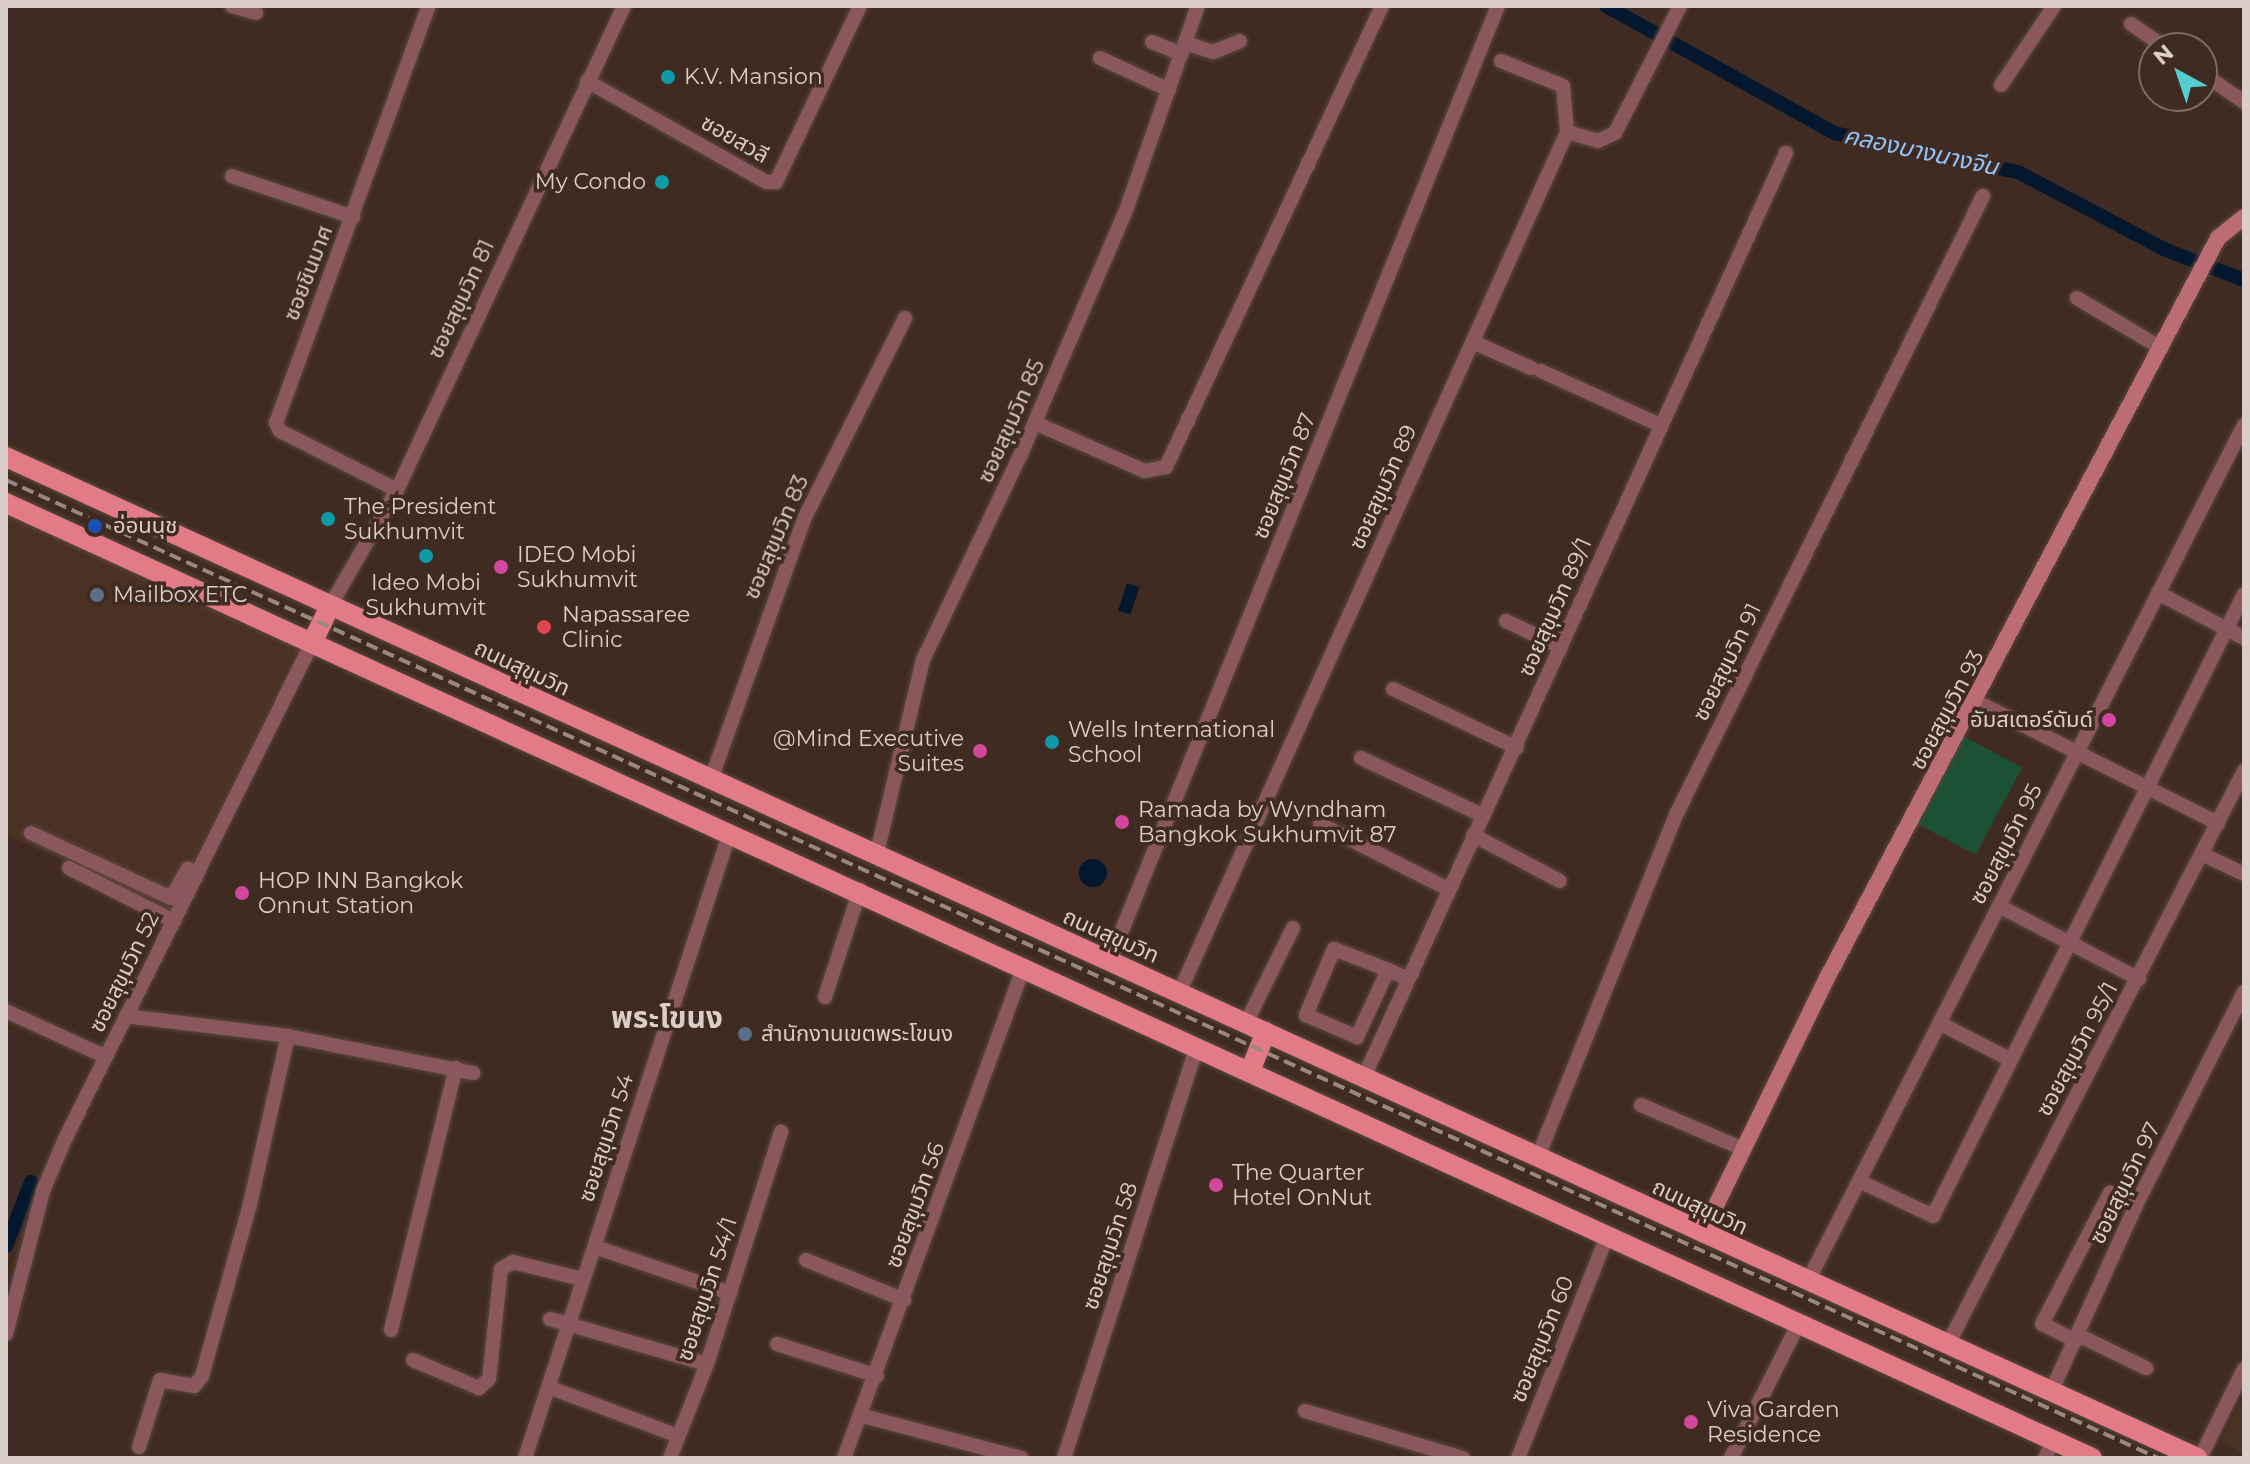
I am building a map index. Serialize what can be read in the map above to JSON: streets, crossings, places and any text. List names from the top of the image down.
{
  "streets": {
    "main road": ["ถนนสุขุมวิท"],
    "street": [
      "ซอยสวลี",
      "ซอยชินมาศ",
      "ซอยสุขุมวิท 81",
      "ซอยสุขุมวิท 85",
      "ซอยสุขุมวิท 87",
      "ซอยสุขุมวิท 89",
      "ซอยสุขุมวิท 83",
      "ซอยสุขุมวิท 89/1",
      "ซอยสุขุมวิท 91",
      "ซอยสุขุมวิท 93",
      "ซอยสุขุมวิท 95",
      "ซอยสุขุมวิท 52",
      "ซอยสุขุมวิท 95/1",
      "ซอยสุขุมวิท 54",
      "ซอยสุขุมวิท 97",
      "ซอยสุขุมวิท 56",
      "ซอยสุขุมวิท 58",
      "ซอยสุขุมวิท 54/1",
      "ซอยสุขุมวิท 60"
    ]
  },
  "crossings": [
    ["ซอยสวลี", "ซอยสุขุมวิท 81"],
    ["ซอยชินมาศ", "ซอยสุขุมวิท 81"],
    ["ซอยสุขุมวิท 81", "ถนนสุขุมวิท"],
    ["ซอยสุขุมวิท 85", "ถนนสุขุมวิท"],
    ["ซอยสุขุมวิท 87", "ถนนสุขุมวิท"],
    ["ซอยสุขุมวิท 89", "ถนนสุขุมวิท"],
    ["ซอยสุขุมวิท 83", "ถนนสุขุมวิท"],
    ["ซอยสุขุมวิท 89/1", "ถนนสุขุมวิท"],
    ["ซอยสุขุมวิท 91", "ถนนสุขุมวิท"],
    ["ถนนสุขุมวิท", "ซอยสุขุมวิท 93"],
    ["ถนนสุขุมวิท", "ซอยสุขุมวิท 95"],
    ["ถนนสุขุมวิท", "ซอยสุขุมวิท 95/1"],
    ["ถนนสุขุมวิท", "ซอยสุขุมวิท 97"]
  ],
  "districts": ["พระโขนง"],
  "water": ["คลองบางนางจีน"],
  "places": [
    "K.V. Mansion",
    "My Condo",
    "The President Sukhumvit",
    "อ่อนนุช",
    "Ideo Mobi Sukhumvit",
    "IDEO Mobi Sukhumvit",
    "Mailbox ETC",
    "Napassaree Clinic",
    "อัมสเตอร์ดัมด์",
    "Wells International School",
    "@Mind Executive Suites",
    "Ramada by Wyndham Bangkok Sukhumvit 87",
    "HOP INN Bangkok Onnut Station",
    "สำนักงานเขตพระโขนง",
    "The Quarter Hotel OnNut",
    "Viva Garden Residence"
  ],
  "north": "top left"
}
